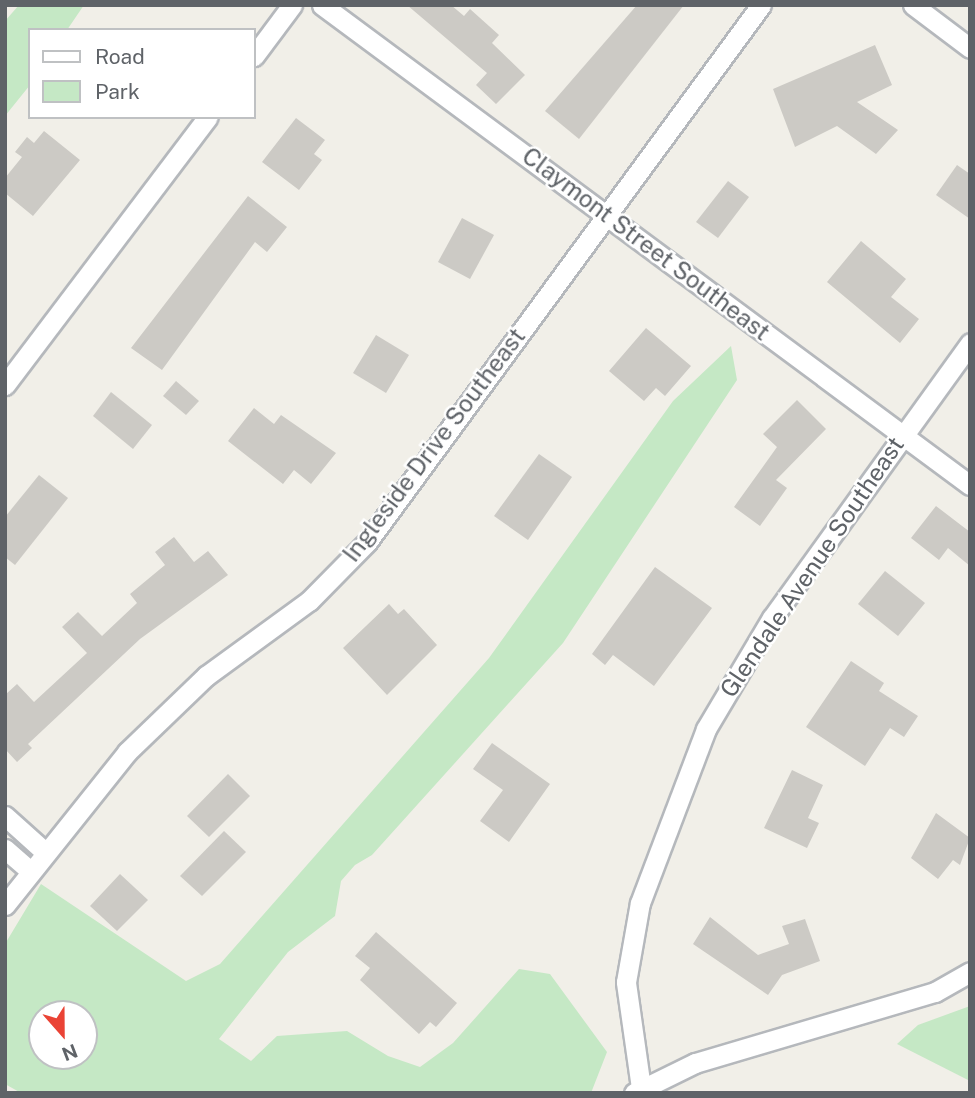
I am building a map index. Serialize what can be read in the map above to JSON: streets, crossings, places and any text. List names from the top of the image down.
{
  "streets": {
    "street": ["Claymont Street Southeast", "Ingleside Drive Southeast", "Glendale Avenue Southeast"]
  },
  "crossings": [
    ["Claymont Street Southeast", "Ingleside Drive Southeast"],
    ["Claymont Street Southeast", "Glendale Avenue Southeast"]
  ],
  "legend": ["Road", "Park"],
  "north": "bottom"
}
